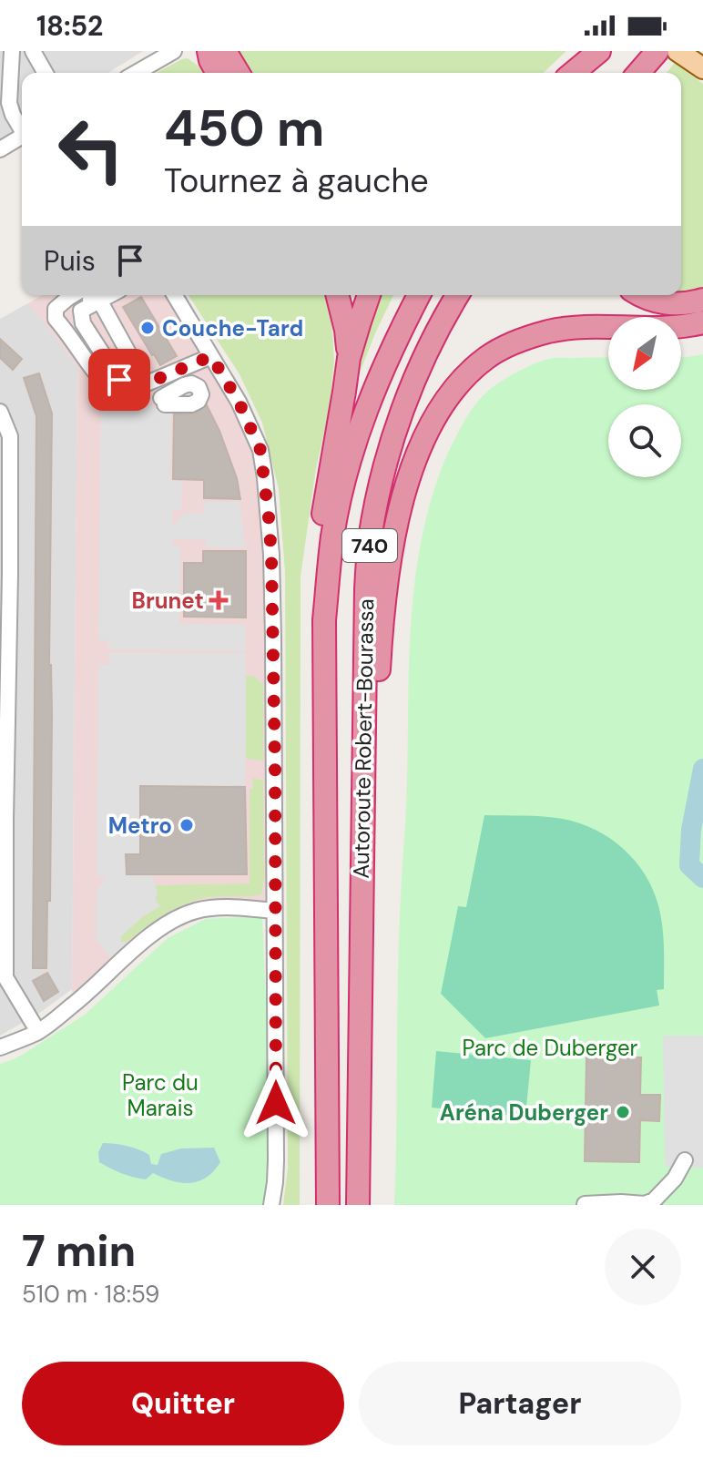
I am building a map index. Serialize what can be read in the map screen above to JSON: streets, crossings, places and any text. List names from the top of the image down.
{
  "streets": {
    "highway": ["740", "Autoroute Robert-Bourassa"]
  },
  "parks": ["Parc de Duberger", "Parc du Marais"],
  "places": {
    "other": ["Couche-Tard", "Metro", "Aréna Duberger"],
    "health": ["Brunet"]
  },
  "north": "bottom left",
  "page": {
    "status": "18:52",
    "turn": ["450 m", "Tournez à gauche"],
    "then": "Puis",
    "heading": ["7 min", "510 m · 18:59"],
    "buttons": ["Quitter", "Partager"]
  }
}
